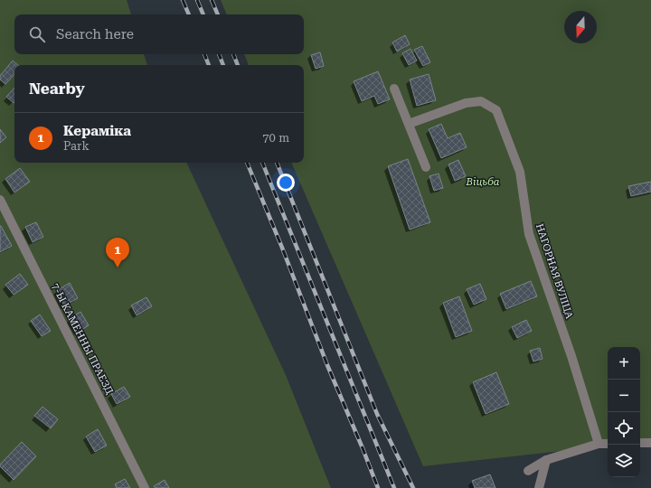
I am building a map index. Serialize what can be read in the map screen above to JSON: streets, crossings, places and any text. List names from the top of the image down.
{
  "streets": {
    "street": ["НАГОРНАЯ ВУЛІЦА", "7-Ы КАМЕННЫ ПРАЕЗД"]
  },
  "parks": ["Віцьба"],
  "north": "bottom",
  "page": {
    "search": "Search here",
    "heading": "Nearby",
    "list": [
      {
        "mark": "1",
        "name": "Кераміка",
        "note": "Park",
        "value": "70 m"
      }
    ],
    "pins": "1",
    "map_buttons": ["+", "−"]
  }
}
